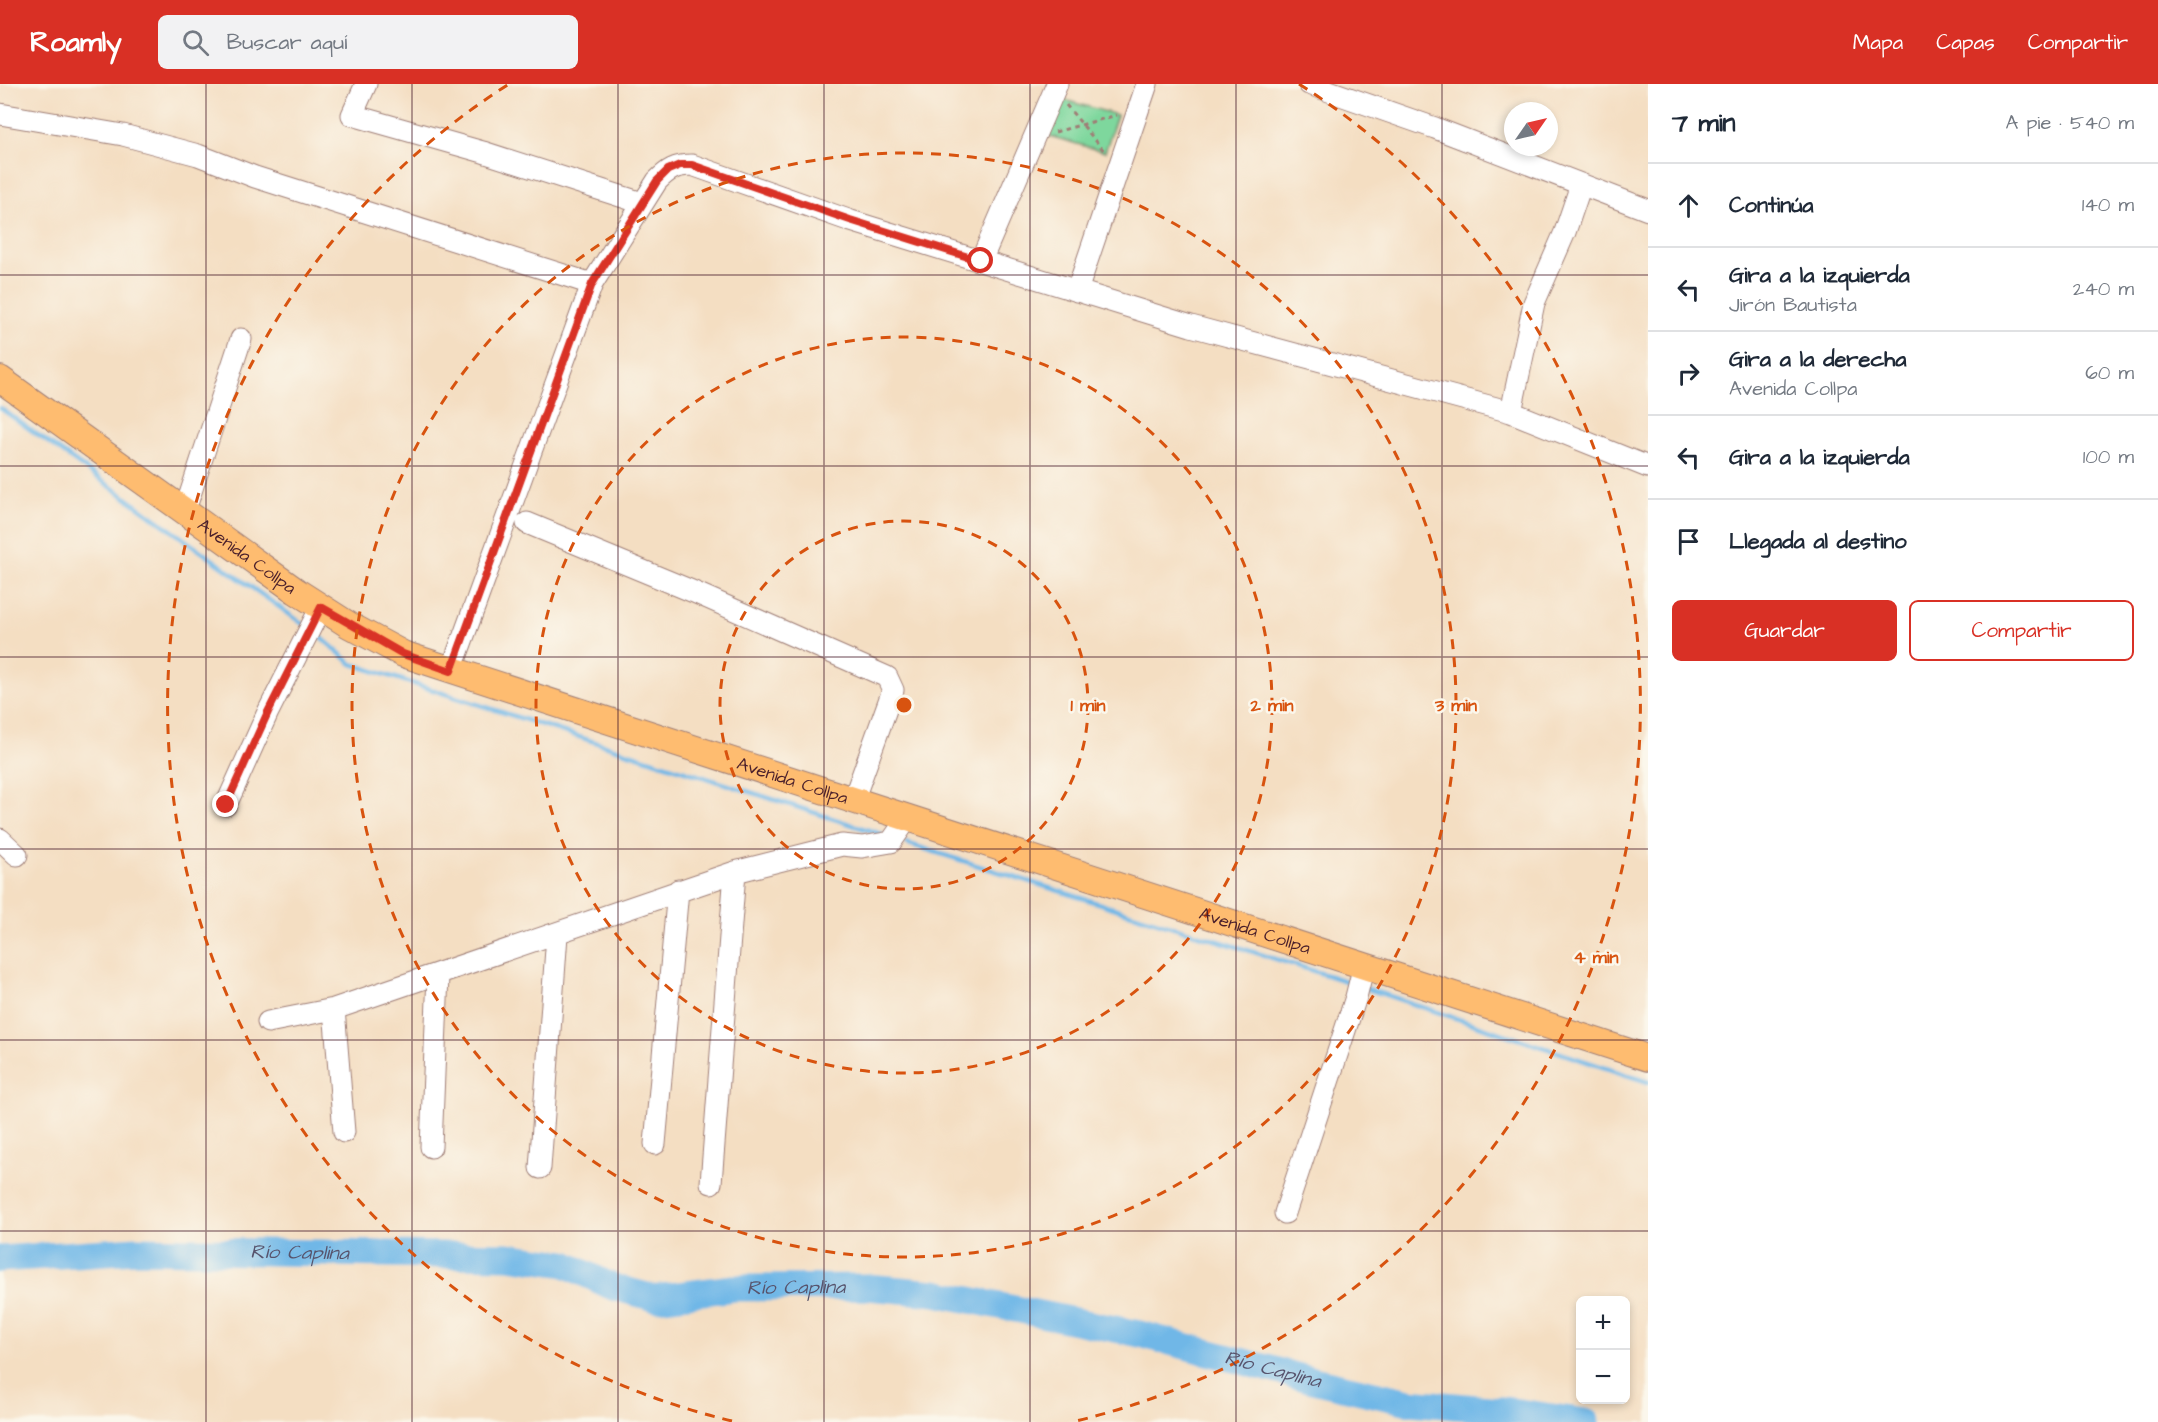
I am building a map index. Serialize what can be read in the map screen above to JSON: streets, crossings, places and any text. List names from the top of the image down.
{
  "streets": {
    "main road": ["Avenida Collpa"]
  },
  "water": ["Río Caplina"],
  "north": "top right",
  "page": {
    "header": "Roamly",
    "search": "Buscar aquí",
    "nav": ["Mapa", "Capas", "Compartir"],
    "heading": ["7 min", "A pie · 540 m"],
    "list": [
      ["Continúa", "140 m"],
      ["Gira a la izquierda", "Jirón Bautista", "240 m"],
      ["Gira a la derecha", "Avenida Collpa", "60 m"],
      ["Gira a la izquierda", "100 m"],
      "Llegada al destino"
    ],
    "buttons": ["Guardar", "Compartir"],
    "map_buttons": ["+", "−"]
  },
  "rings": [
    "1 min",
    "2 min",
    "3 min",
    "4 min"
  ]
}
